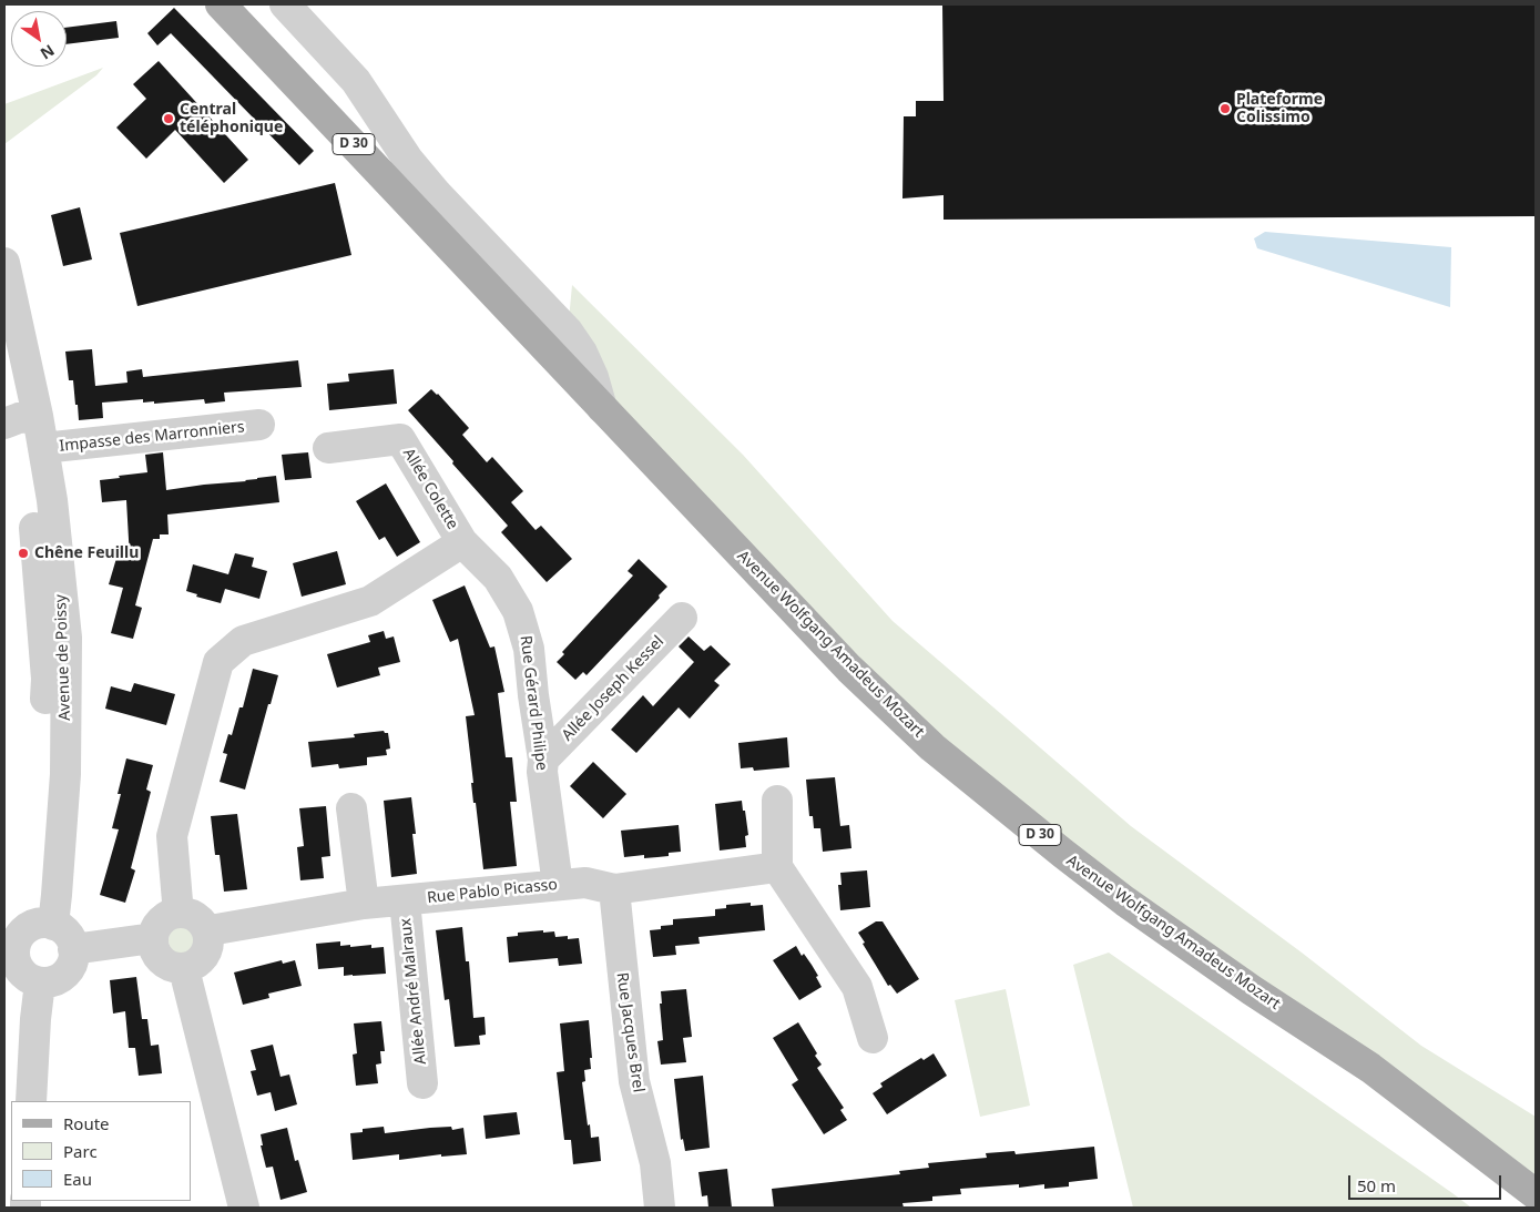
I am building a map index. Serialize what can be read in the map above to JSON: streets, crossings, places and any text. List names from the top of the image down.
{
  "streets": {
    "main road": ["D 30", "Avenue Wolfgang Amadeus Mozart"],
    "street": [
      "Impasse des Marronniers",
      "Allée Colette",
      "Avenue de Poissy",
      "Allée Joseph Kessel",
      "Rue Gérard Philipe",
      "Rue Pablo Picasso",
      "Allée André Malraux",
      "Rue Jacques Brel"
    ]
  },
  "crossings": [
    ["Impasse des Marronniers", "Avenue de Poissy"],
    ["Allée Colette", "Rue Gérard Philipe"],
    ["Allée Joseph Kessel", "Rue Gérard Philipe"],
    ["Rue Gérard Philipe", "Rue Pablo Picasso"],
    ["Rue Pablo Picasso", "Allée André Malraux"],
    ["Rue Pablo Picasso", "Rue Jacques Brel"]
  ],
  "places": ["Plateforme Colissimo", "Central téléphonique", "Chêne Feuillu"],
  "legend": ["Route", "Parc", "Eau"],
  "scale_bar": "50 m",
  "north": "bottom right"
}
